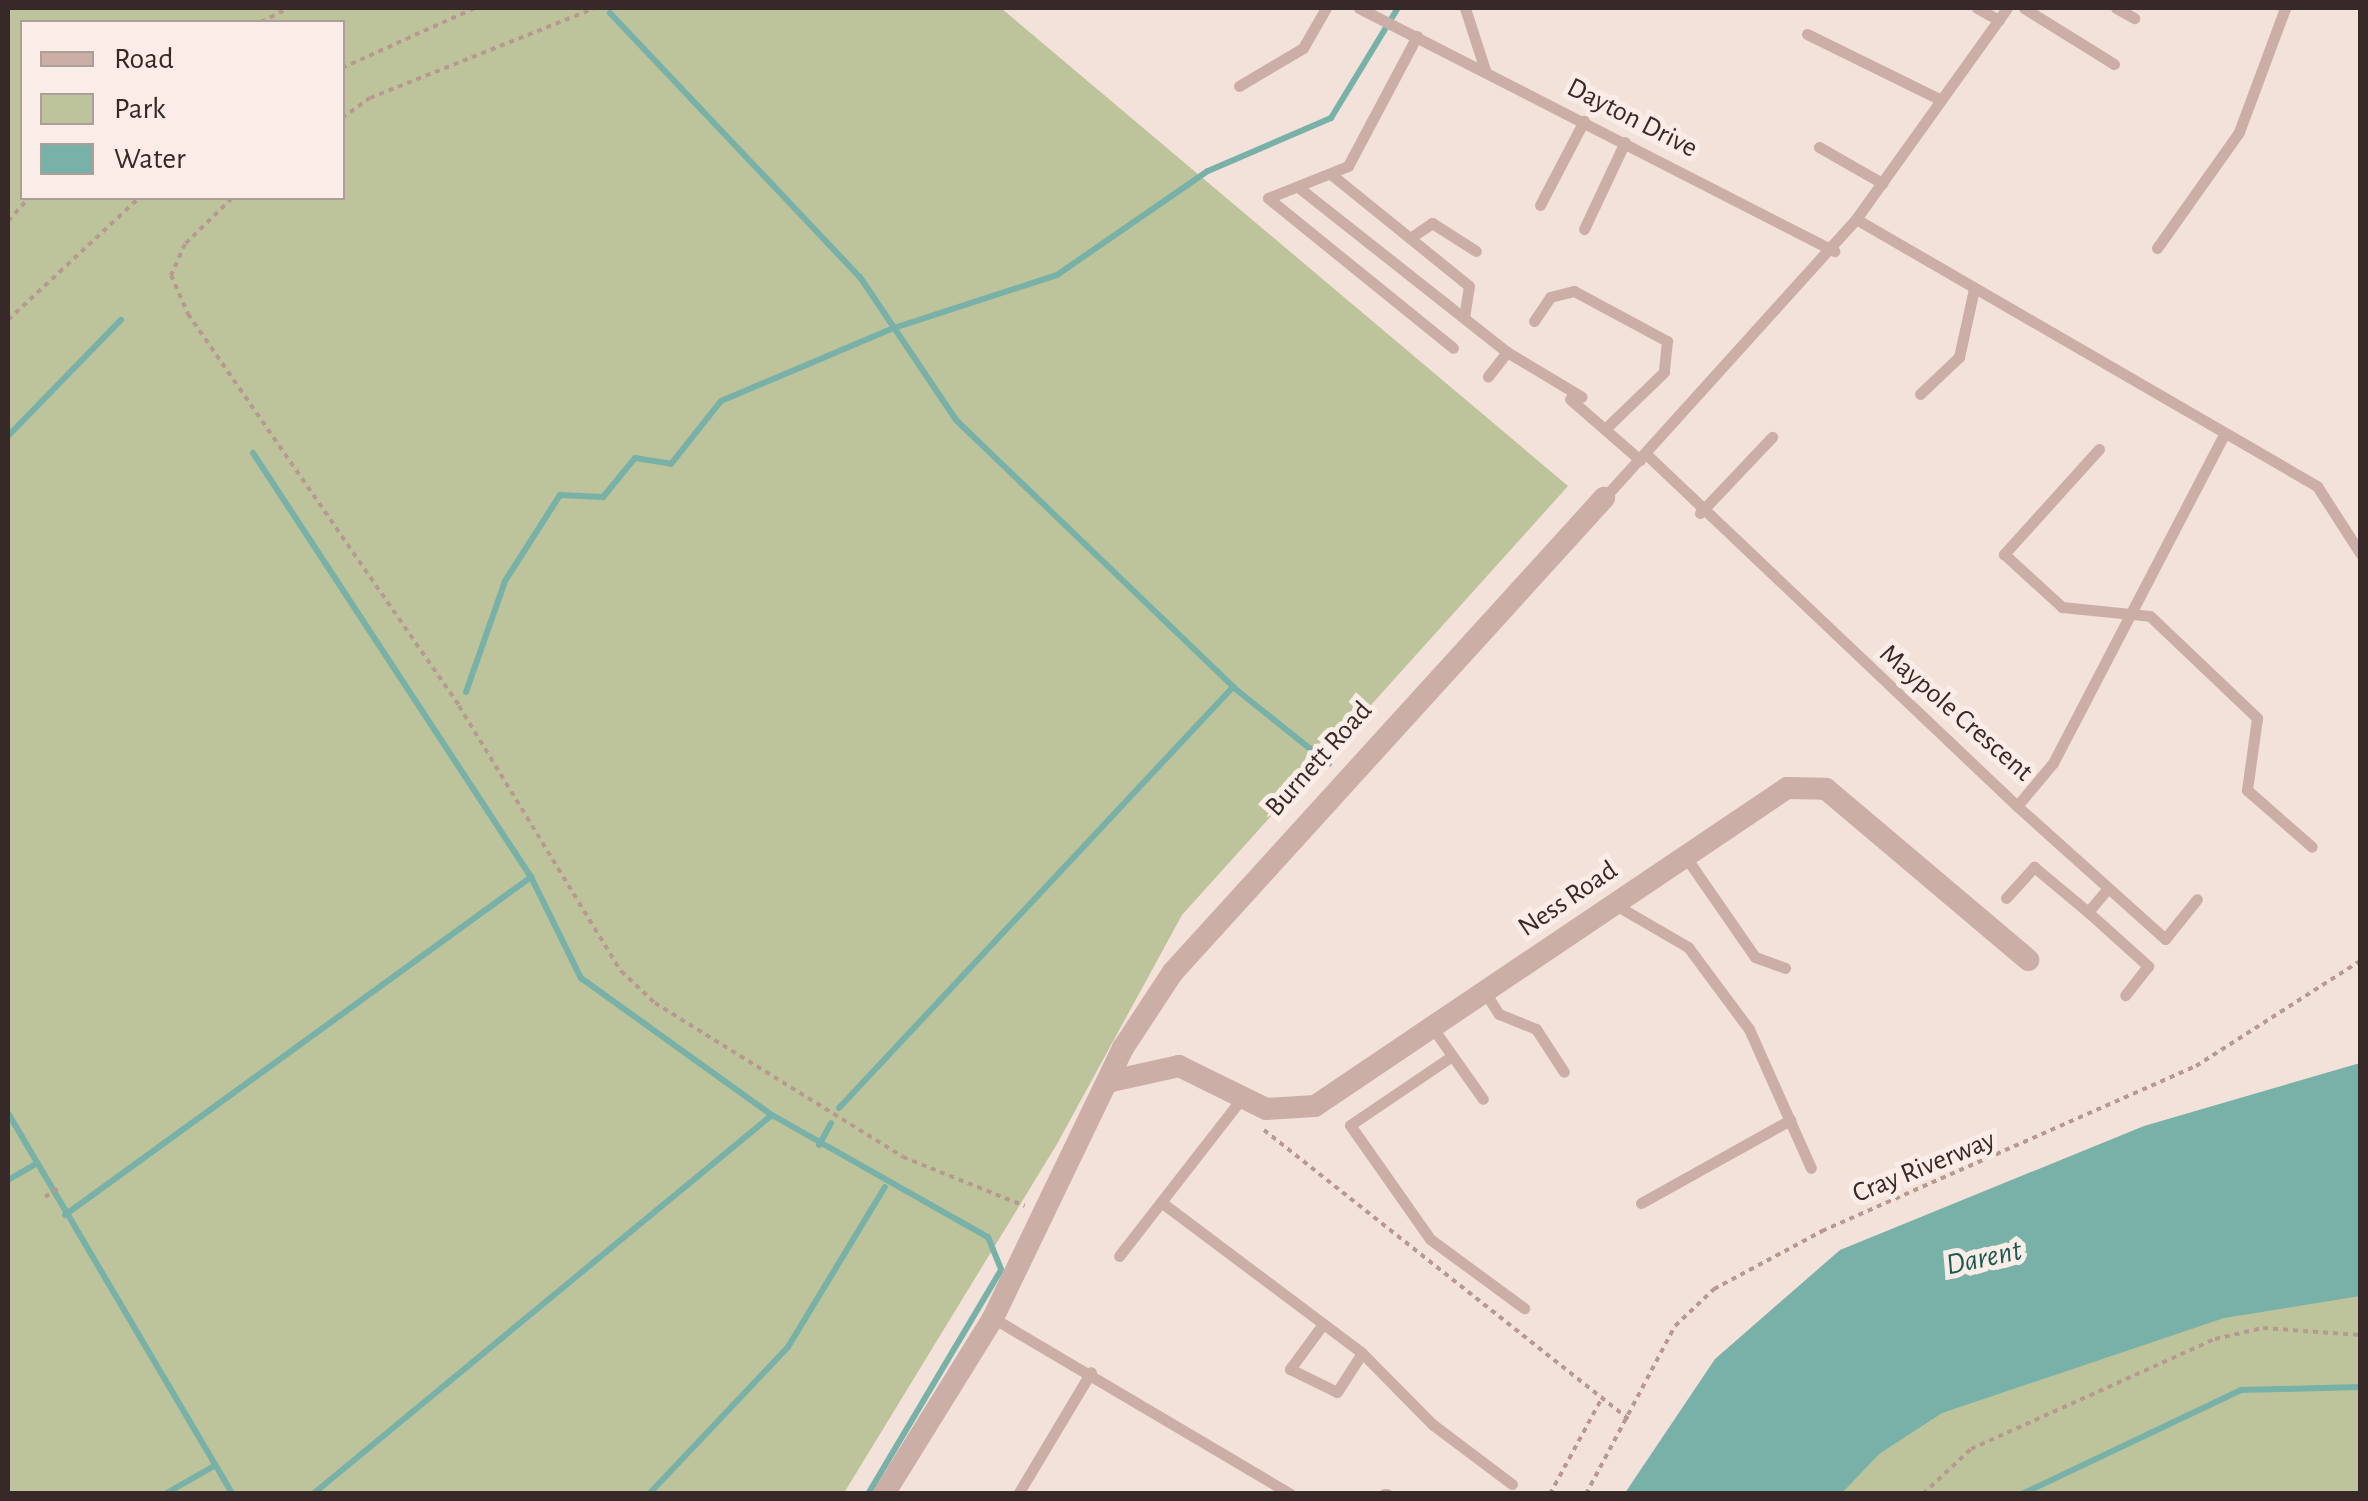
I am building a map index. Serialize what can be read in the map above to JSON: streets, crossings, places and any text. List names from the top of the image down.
{
  "streets": {
    "street": ["Burnett Road", "Ness Road"],
    "lane": ["Dayton Drive", "Maypole Crescent"],
    "path": ["Cray Riverway"]
  },
  "crossings": [
    ["Burnett Road", "Ness Road"]
  ],
  "water": ["Darent"],
  "legend": ["Road", "Park", "Water"]
}
